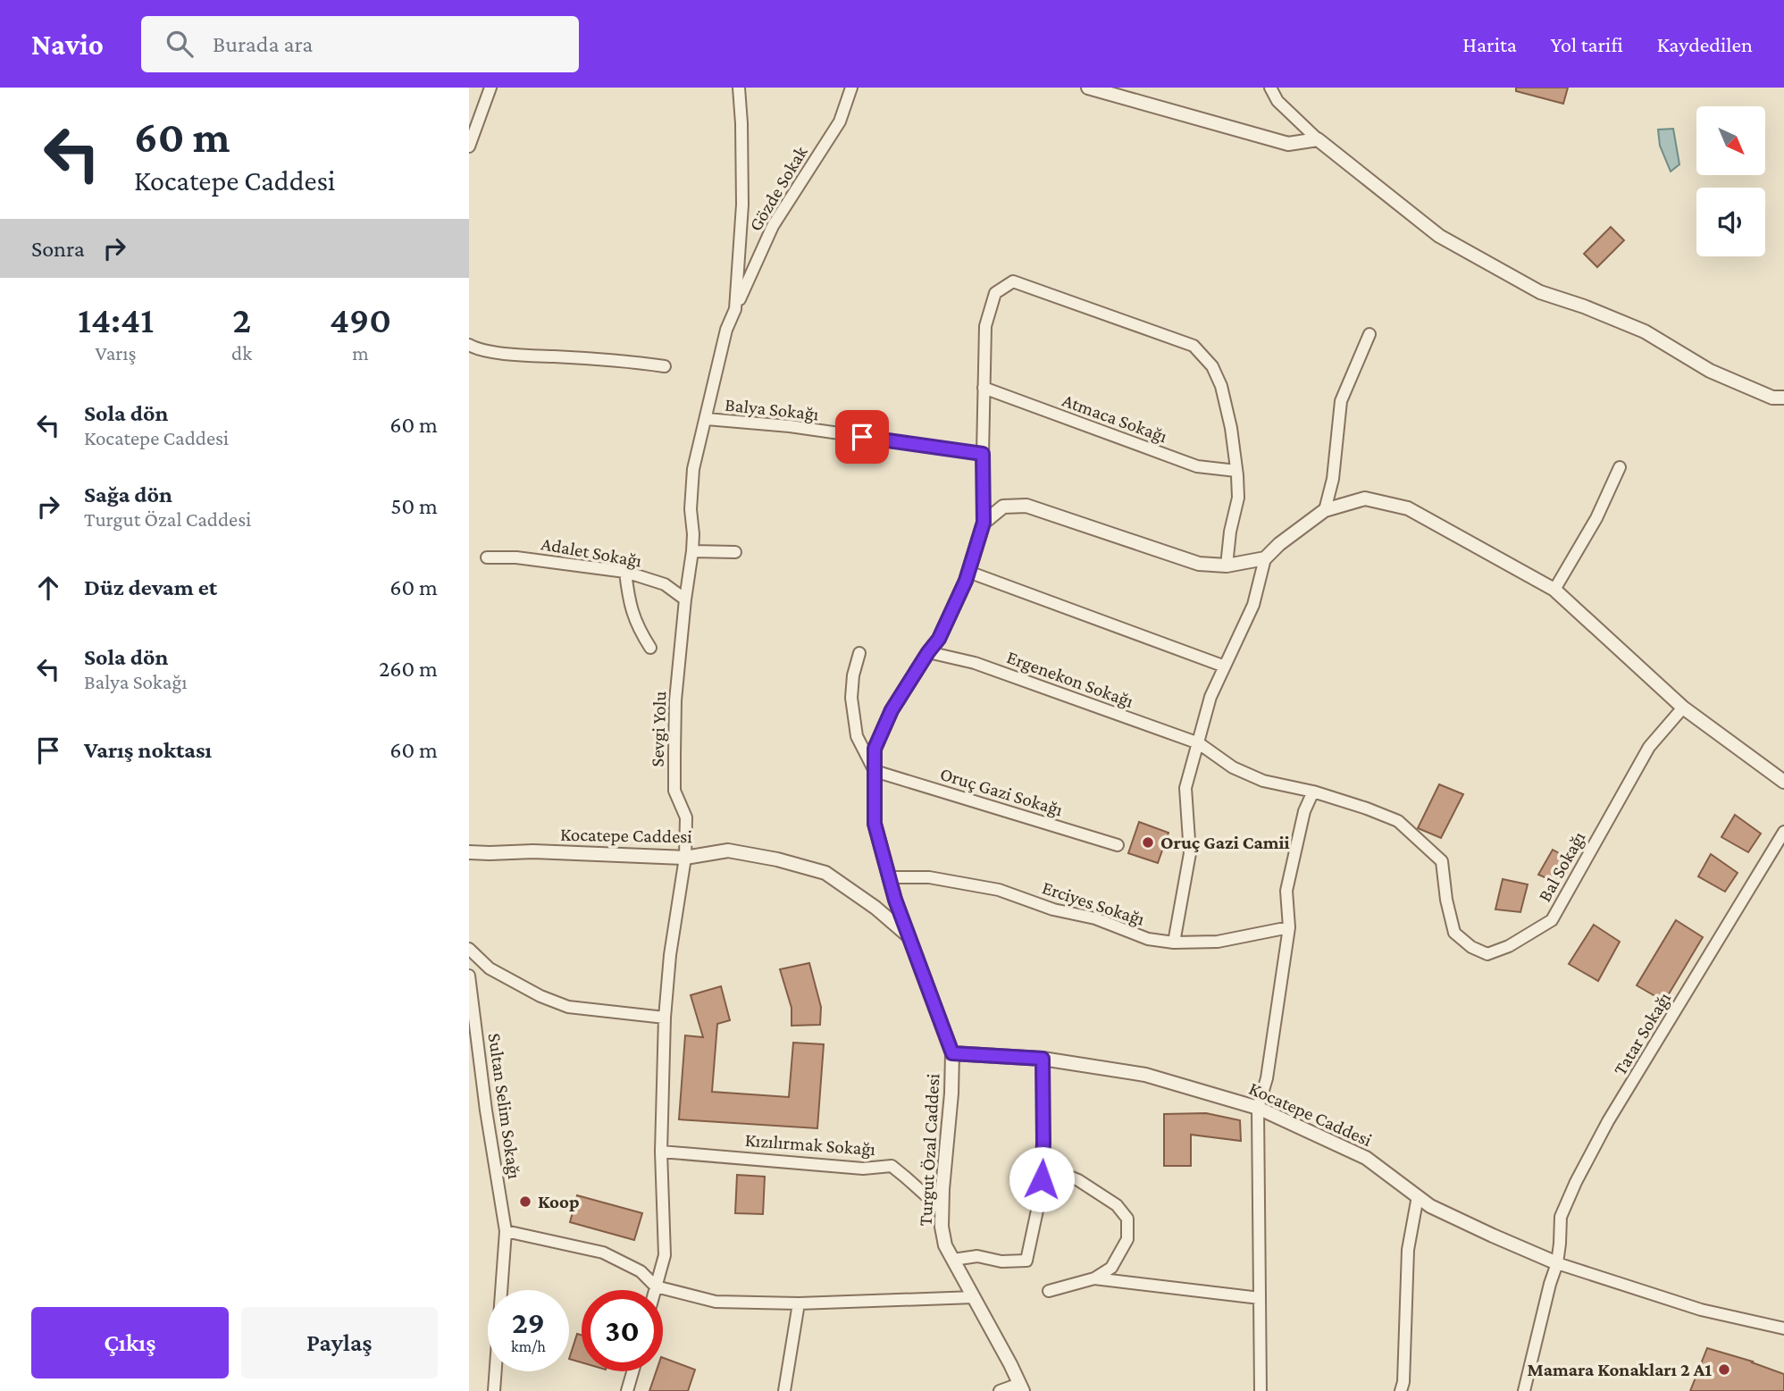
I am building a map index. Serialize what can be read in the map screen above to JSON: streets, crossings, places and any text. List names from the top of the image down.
{
  "streets": {
    "street": [
      "Gözde Sokak",
      "Balya Sokağı",
      "Atmaca Sokağı",
      "Adalet Sokağı",
      "Ergenekon Sokağı",
      "Sevgi Yolu",
      "Oruç Gazi Sokağı",
      "Kocatepe Caddesi",
      "Bal Sokağı",
      "Erciyes Sokağı",
      "Tatar Sokağı",
      "Sultan Selim Sokağı",
      "Kızılırmak Sokağı",
      "Turgut Özal Caddesi"
    ]
  },
  "crossings": [
    ["Gözde Sokak", "Sevgi Yolu"],
    ["Balya Sokağı", "Sevgi Yolu"],
    ["Adalet Sokağı", "Sevgi Yolu"],
    ["Ergenekon Sokağı", "Bal Sokağı"],
    ["Ergenekon Sokağı", "Turgut Özal Caddesi"],
    ["Sevgi Yolu", "Kocatepe Caddesi"],
    ["Sevgi Yolu", "Kızılırmak Sokağı"],
    ["Oruç Gazi Sokağı", "Turgut Özal Caddesi"],
    ["Kocatepe Caddesi", "Tatar Sokağı"],
    ["Kocatepe Caddesi", "Turgut Özal Caddesi"],
    ["Erciyes Sokağı", "Turgut Özal Caddesi"],
    ["Kızılırmak Sokağı", "Turgut Özal Caddesi"]
  ],
  "places": ["Oruç Gazi Camii", "Koop", "Mamara Konakları 2 A1"],
  "north": "bottom right",
  "page": {
    "header": "Navio",
    "search": "Burada ara",
    "nav": ["Harita", "Yol tarifi", "Kaydedilen"],
    "turn": ["60 m", "Kocatepe Caddesi"],
    "then": "Sonra",
    "eta": [
      "14:41",
      "Varış",
      "2",
      "dk",
      "490",
      "m"
    ],
    "list": [
      {
        "name": "Sola dön",
        "note": "Kocatepe Caddesi",
        "value": "60 m"
      },
      {
        "name": "Sağa dön",
        "note": "Turgut Özal Caddesi",
        "value": "50 m"
      },
      {
        "name": "Düz devam et",
        "value": "60 m"
      },
      {
        "name": "Sola dön",
        "note": "Balya Sokağı",
        "value": "260 m"
      },
      {
        "name": "Varış noktası",
        "value": "60 m"
      }
    ],
    "speed": "29 km/h",
    "limit": "30",
    "buttons": ["Çıkış", "Paylaş"]
  }
}
